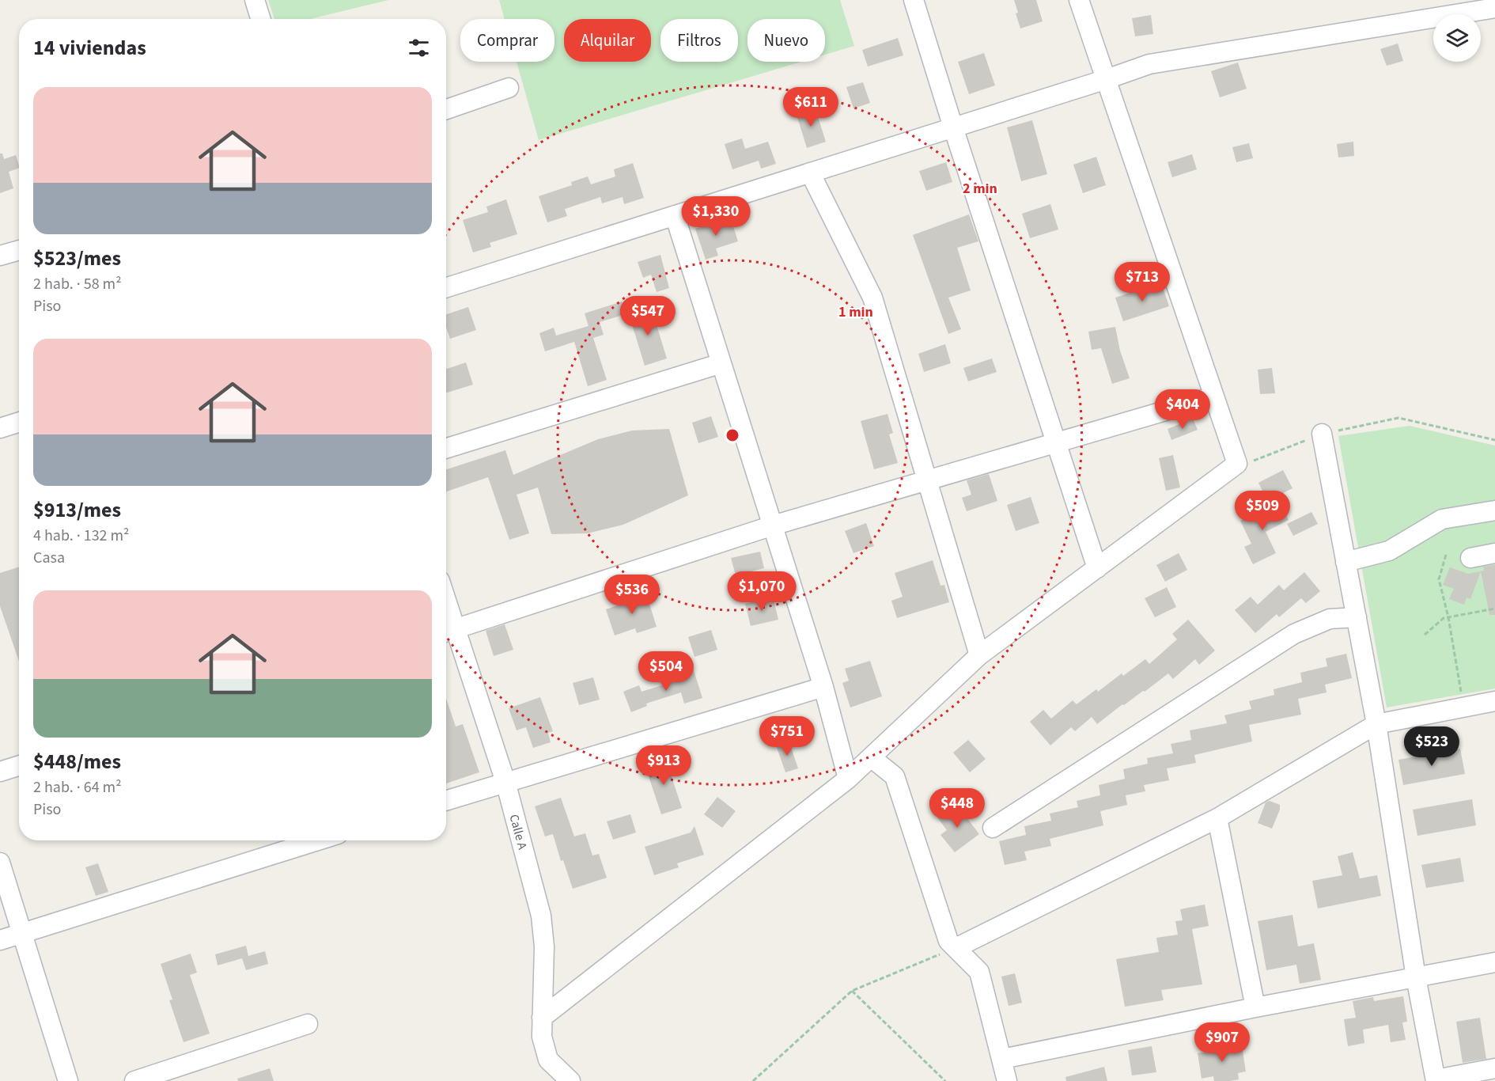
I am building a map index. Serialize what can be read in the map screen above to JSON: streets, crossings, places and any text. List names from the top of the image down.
{
  "streets": {
    "street": ["Calle A"]
  },
  "page": {
    "chip": [
      "Comprar",
      "Alquilar",
      "Filtros",
      "Nuevo"
    ],
    "heading": "14 viviendas",
    "list": [
      {
        "name": "$523/mes",
        "note": "2 hab. · 58 m² · Piso"
      },
      {
        "name": "$913/mes",
        "note": "4 hab. · 132 m² · Casa"
      },
      {
        "name": "$448/mes",
        "note": "2 hab. · 64 m² · Piso"
      }
    ],
    "price": [
      "$611",
      "$1,330",
      "$713",
      "$547",
      "$404",
      "$509",
      "$1,070",
      "$536",
      "$504",
      "$751",
      "$523",
      "$913",
      "$448",
      "$907"
    ]
  },
  "rings": ["2 min", "1 min"]
}
